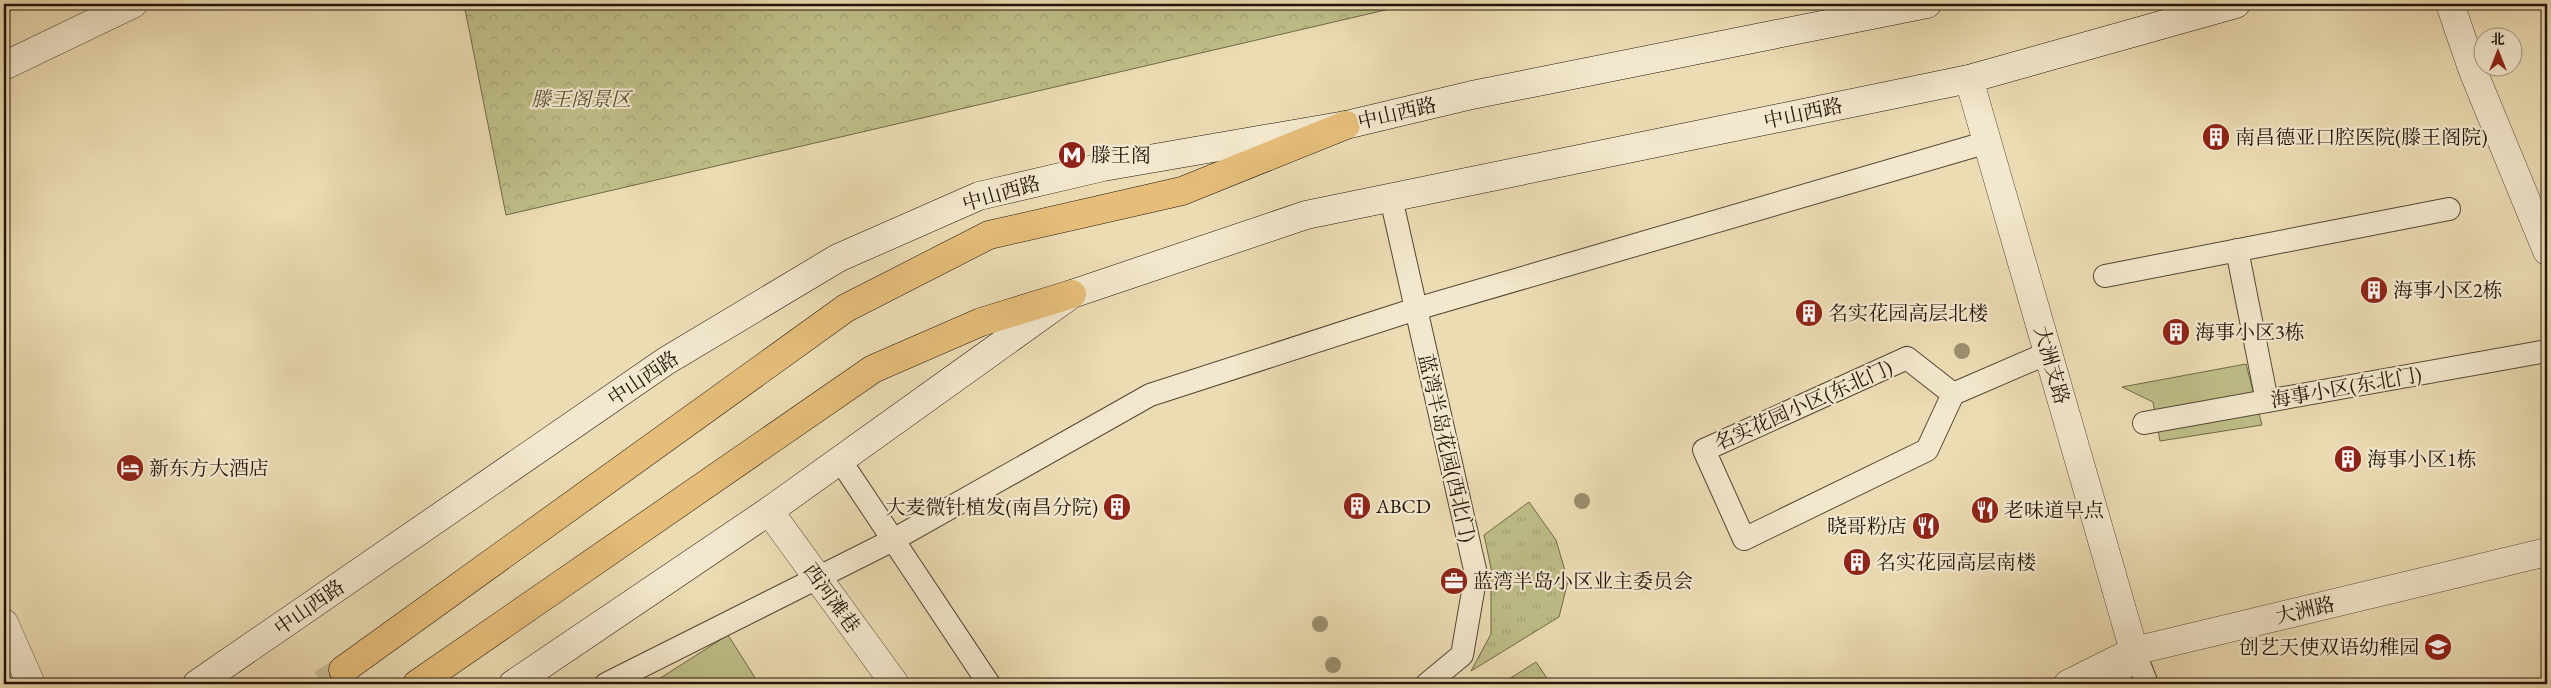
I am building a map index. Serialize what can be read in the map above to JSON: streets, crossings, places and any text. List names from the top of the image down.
{
  "streets": {
    "main road": [
      "中山西路",
      "大洲支路",
      "西河滩巷",
      "大洲路"
    ],
    "lane": ["海事小区(东北门)", "名实花园小区(东北门)", "蓝湾半岛花园(西北门)"]
  },
  "crossings": [
    ["中山西路", "大洲支路"],
    ["中山西路", "蓝湾半岛花园(西北门)"],
    ["中山西路", "西河滩巷"],
    ["大洲支路", "大洲路"]
  ],
  "parks": ["滕王阁景区"],
  "places": {
    "building": [
      "南昌德亚口腔医院(滕王阁院)",
      "海事小区2栋",
      "名实花园高层北楼",
      "海事小区3栋",
      "海事小区1栋",
      "ABCD",
      "大麦微针植发(南昌分院)",
      "名实花园高层南楼"
    ],
    "metro station": ["滕王阁"],
    "hotel": ["新东方大酒店"],
    "restaurant": ["老味道早点", "晓哥粉店"],
    "office": ["蓝湾半岛小区业主委员会"],
    "school or university": ["创艺天使双语幼稚园"]
  },
  "north": "top"
}
